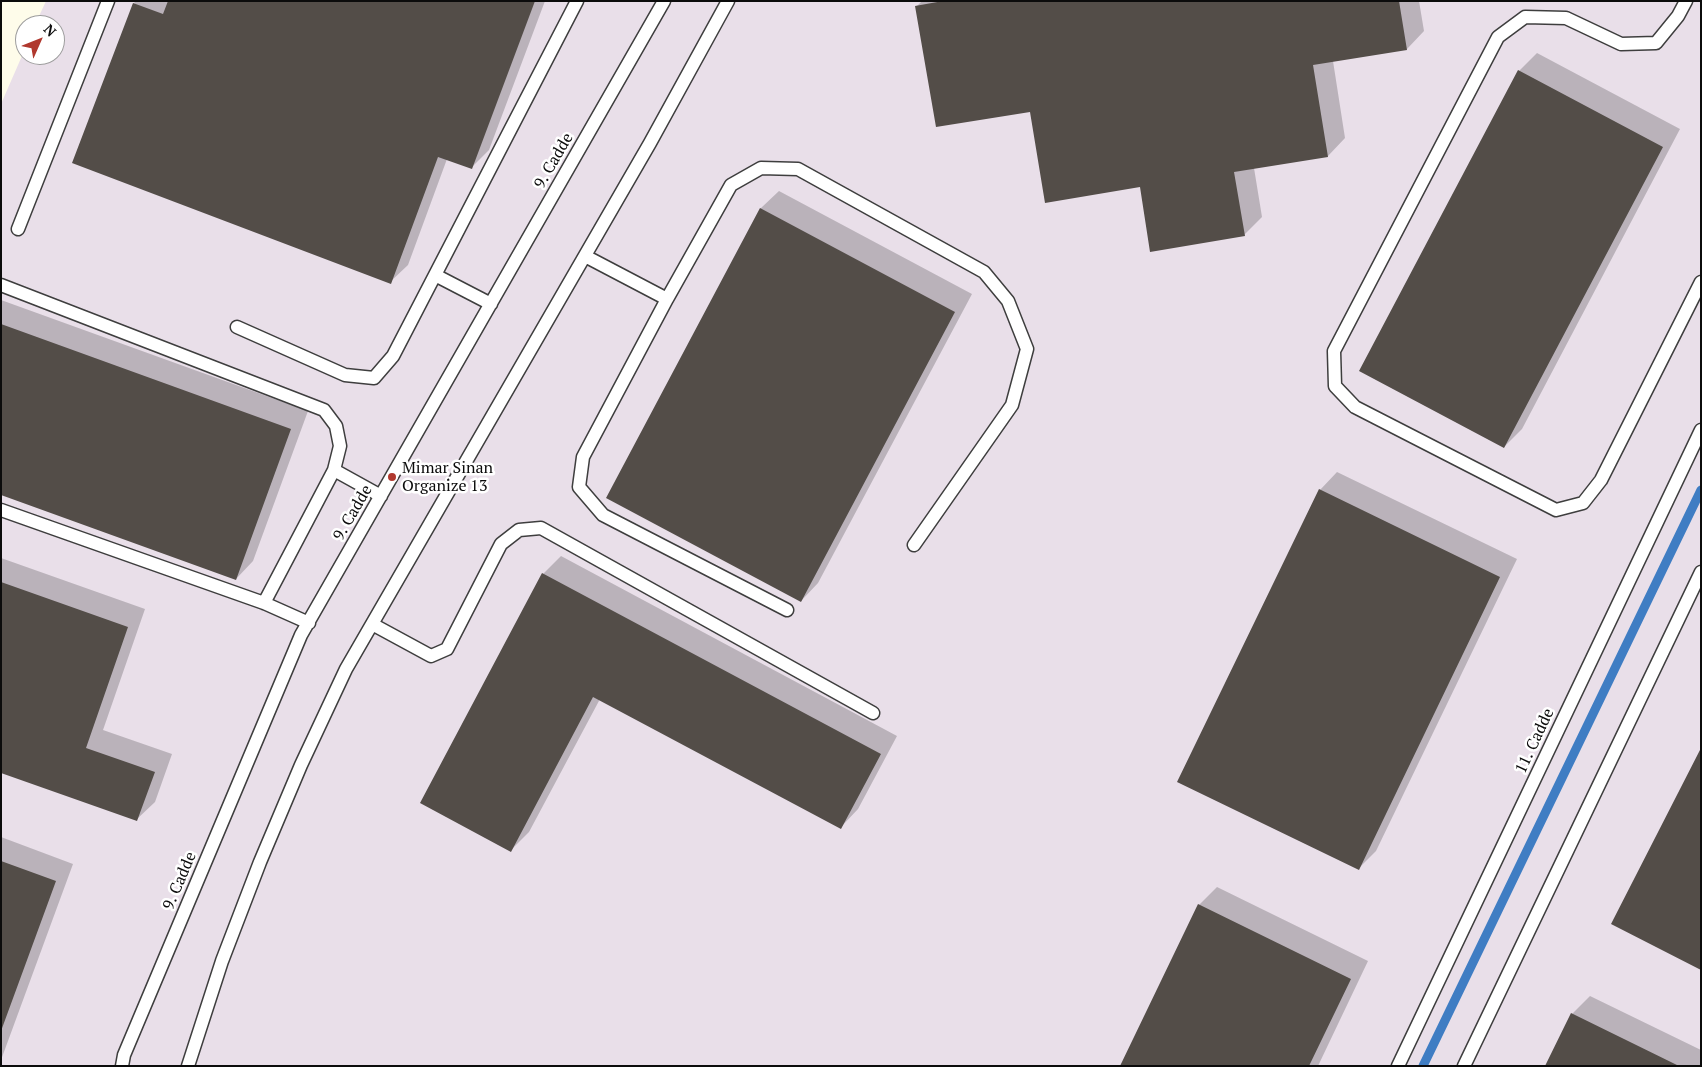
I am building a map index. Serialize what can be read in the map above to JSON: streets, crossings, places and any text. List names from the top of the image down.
{
  "streets": {
    "lane": ["9. Cadde", "11. Cadde"]
  },
  "places": ["Mimar Sinan Organize 13"],
  "north": "top right"
}
